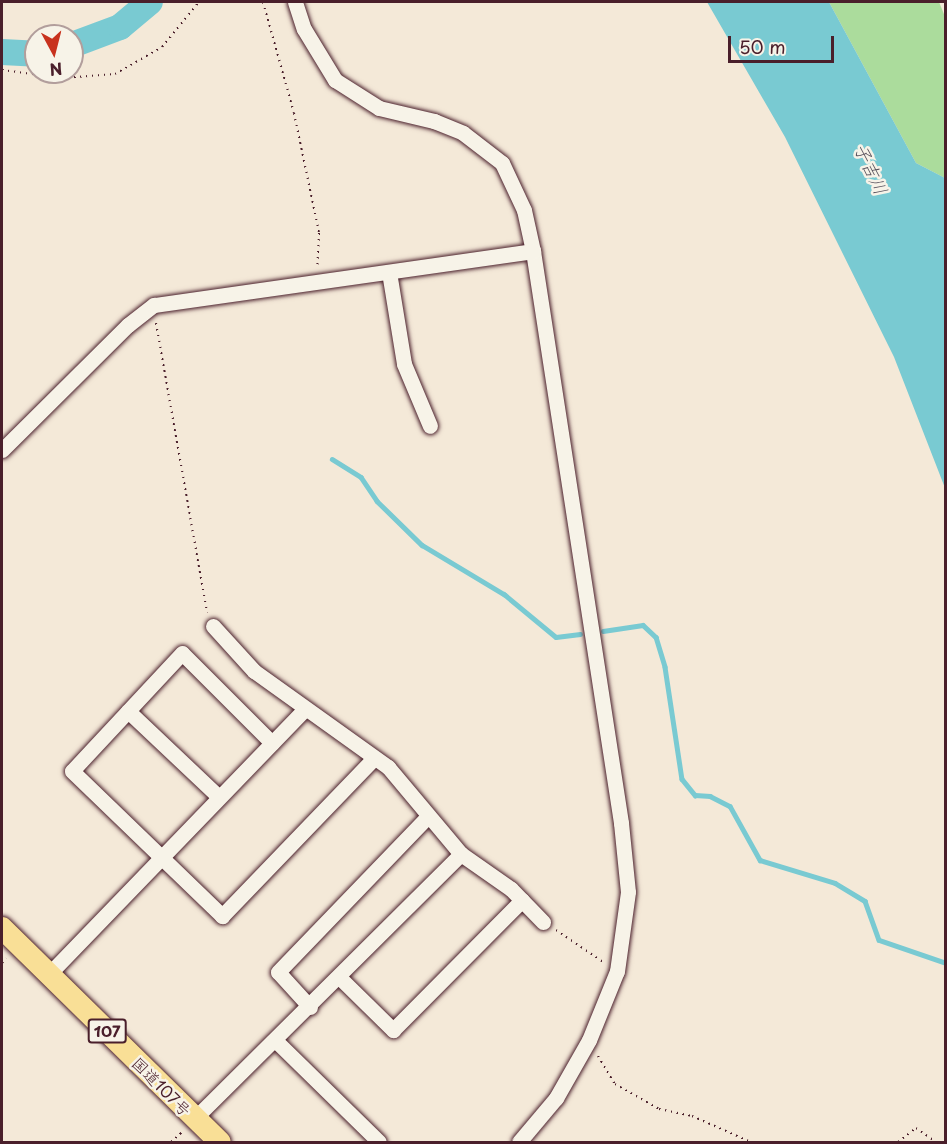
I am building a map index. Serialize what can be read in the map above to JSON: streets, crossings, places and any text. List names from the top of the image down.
{
  "streets": {
    "highway": ["107", "国道107号"]
  },
  "water": ["子吉川"],
  "scale_bar": "50 m",
  "north": "bottom"
}
